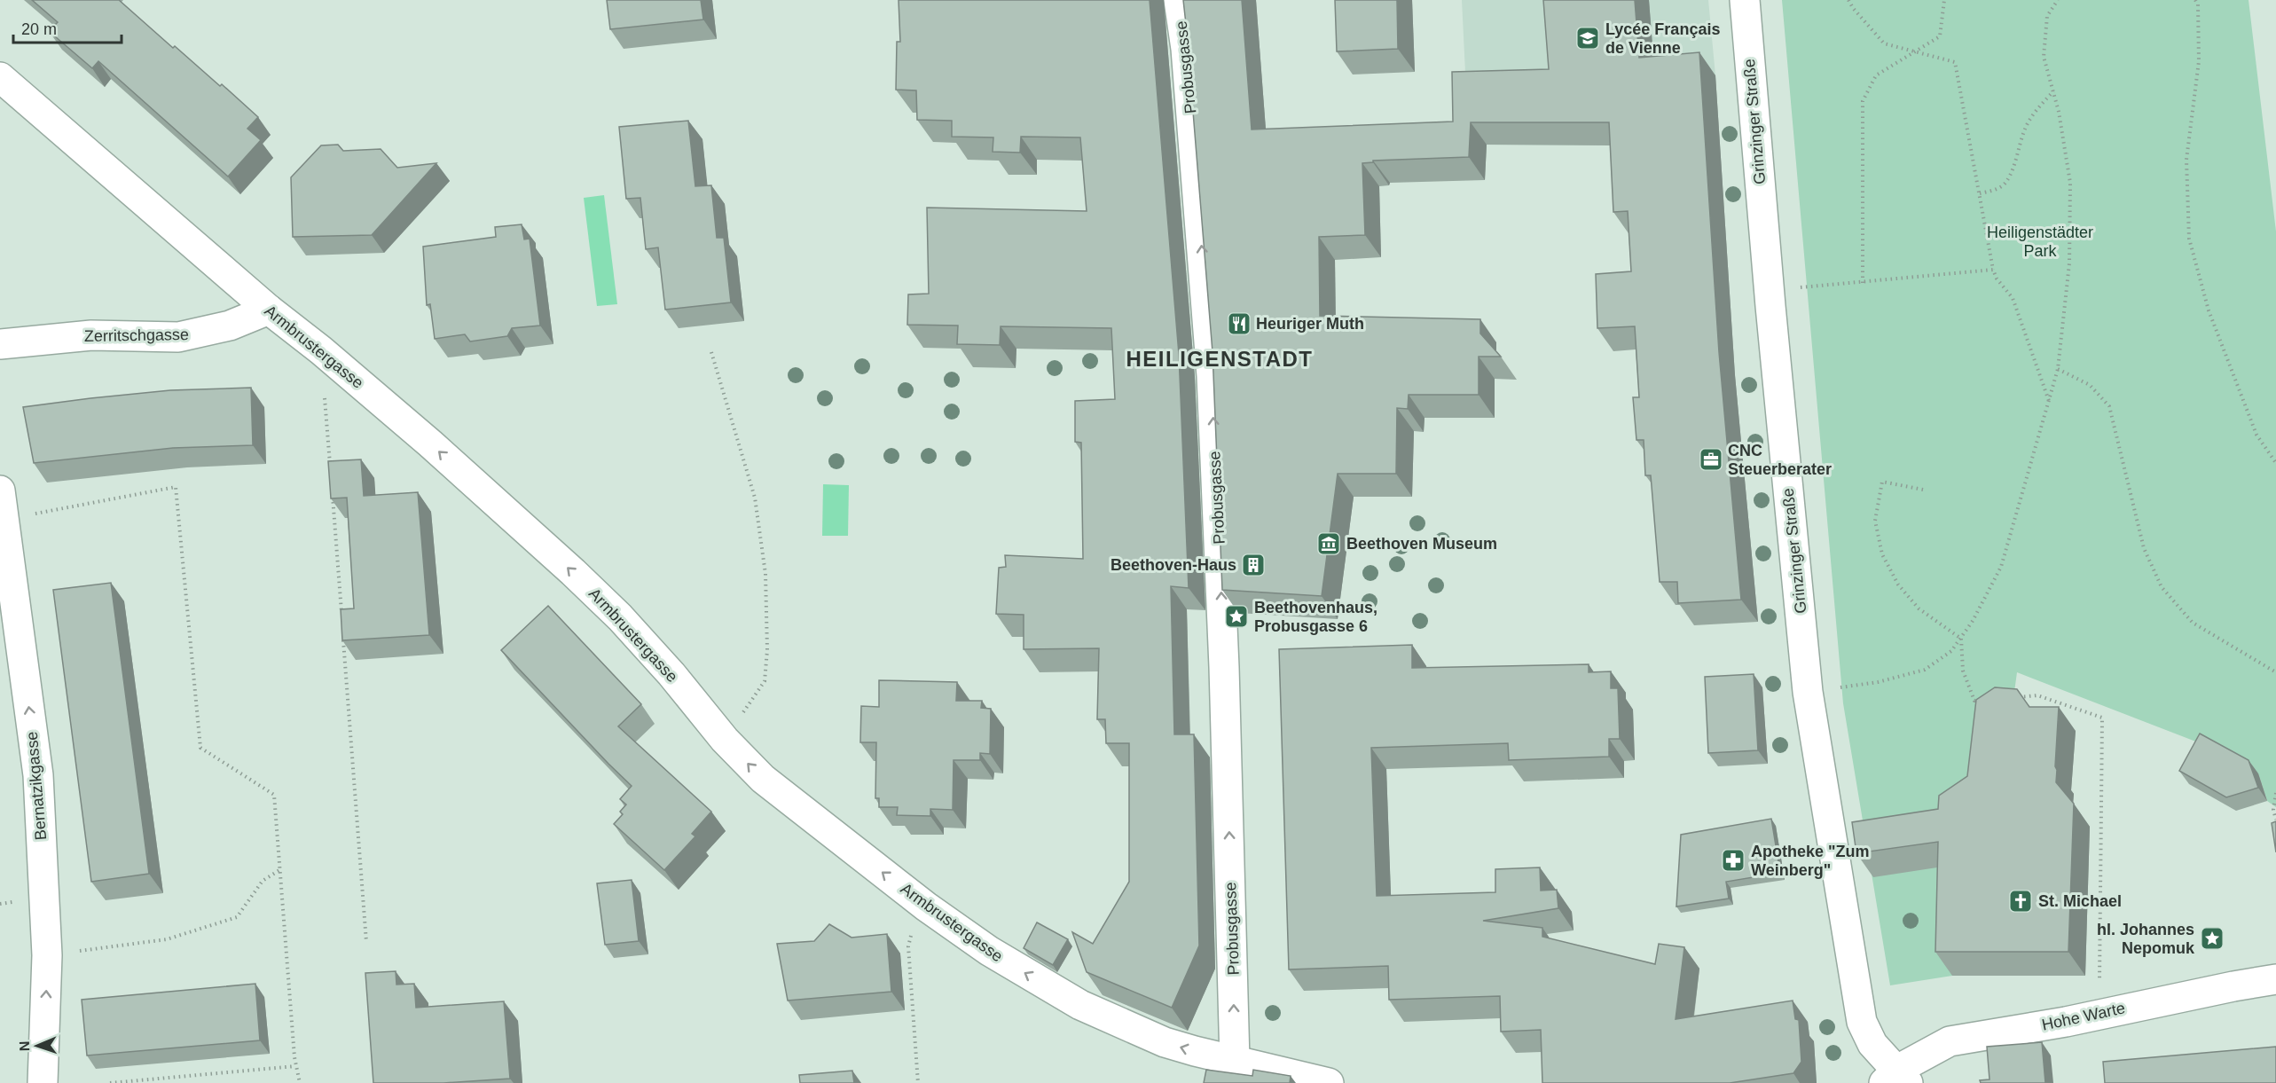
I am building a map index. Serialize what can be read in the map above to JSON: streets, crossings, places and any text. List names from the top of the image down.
{
  "streets": {
    "street": [
      "Probusgasse",
      "Grinzinger Straße",
      "Zerritschgasse",
      "Armbrustergasse",
      "Bernatzikgasse",
      "Hohe Warte"
    ]
  },
  "crossings": [
    ["Probusgasse", "Armbrustergasse"],
    ["Grinzinger Straße", "Hohe Warte"],
    ["Zerritschgasse", "Armbrustergasse"]
  ],
  "one_way": ["Probusgasse", "Armbrustergasse", "Bernatzikgasse"],
  "districts": ["HEILIGENSTADT"],
  "parks": ["Heiligenstädter Park"],
  "places": {
    "school or university": ["Lycée Français de Vienne"],
    "restaurant": ["Heuriger Muth"],
    "office": ["CNC Steuerberater"],
    "museum": ["Beethoven Museum"],
    "building": ["Beethoven-Haus"],
    "place": ["Beethovenhaus, Probusgasse 6", "hl. Johannes Nepomuk"],
    "pharmacy": ["Apotheke \"Zum Weinberg\""],
    "church": ["St. Michael"]
  },
  "scale_bar": "20 m",
  "north": "left"
}
